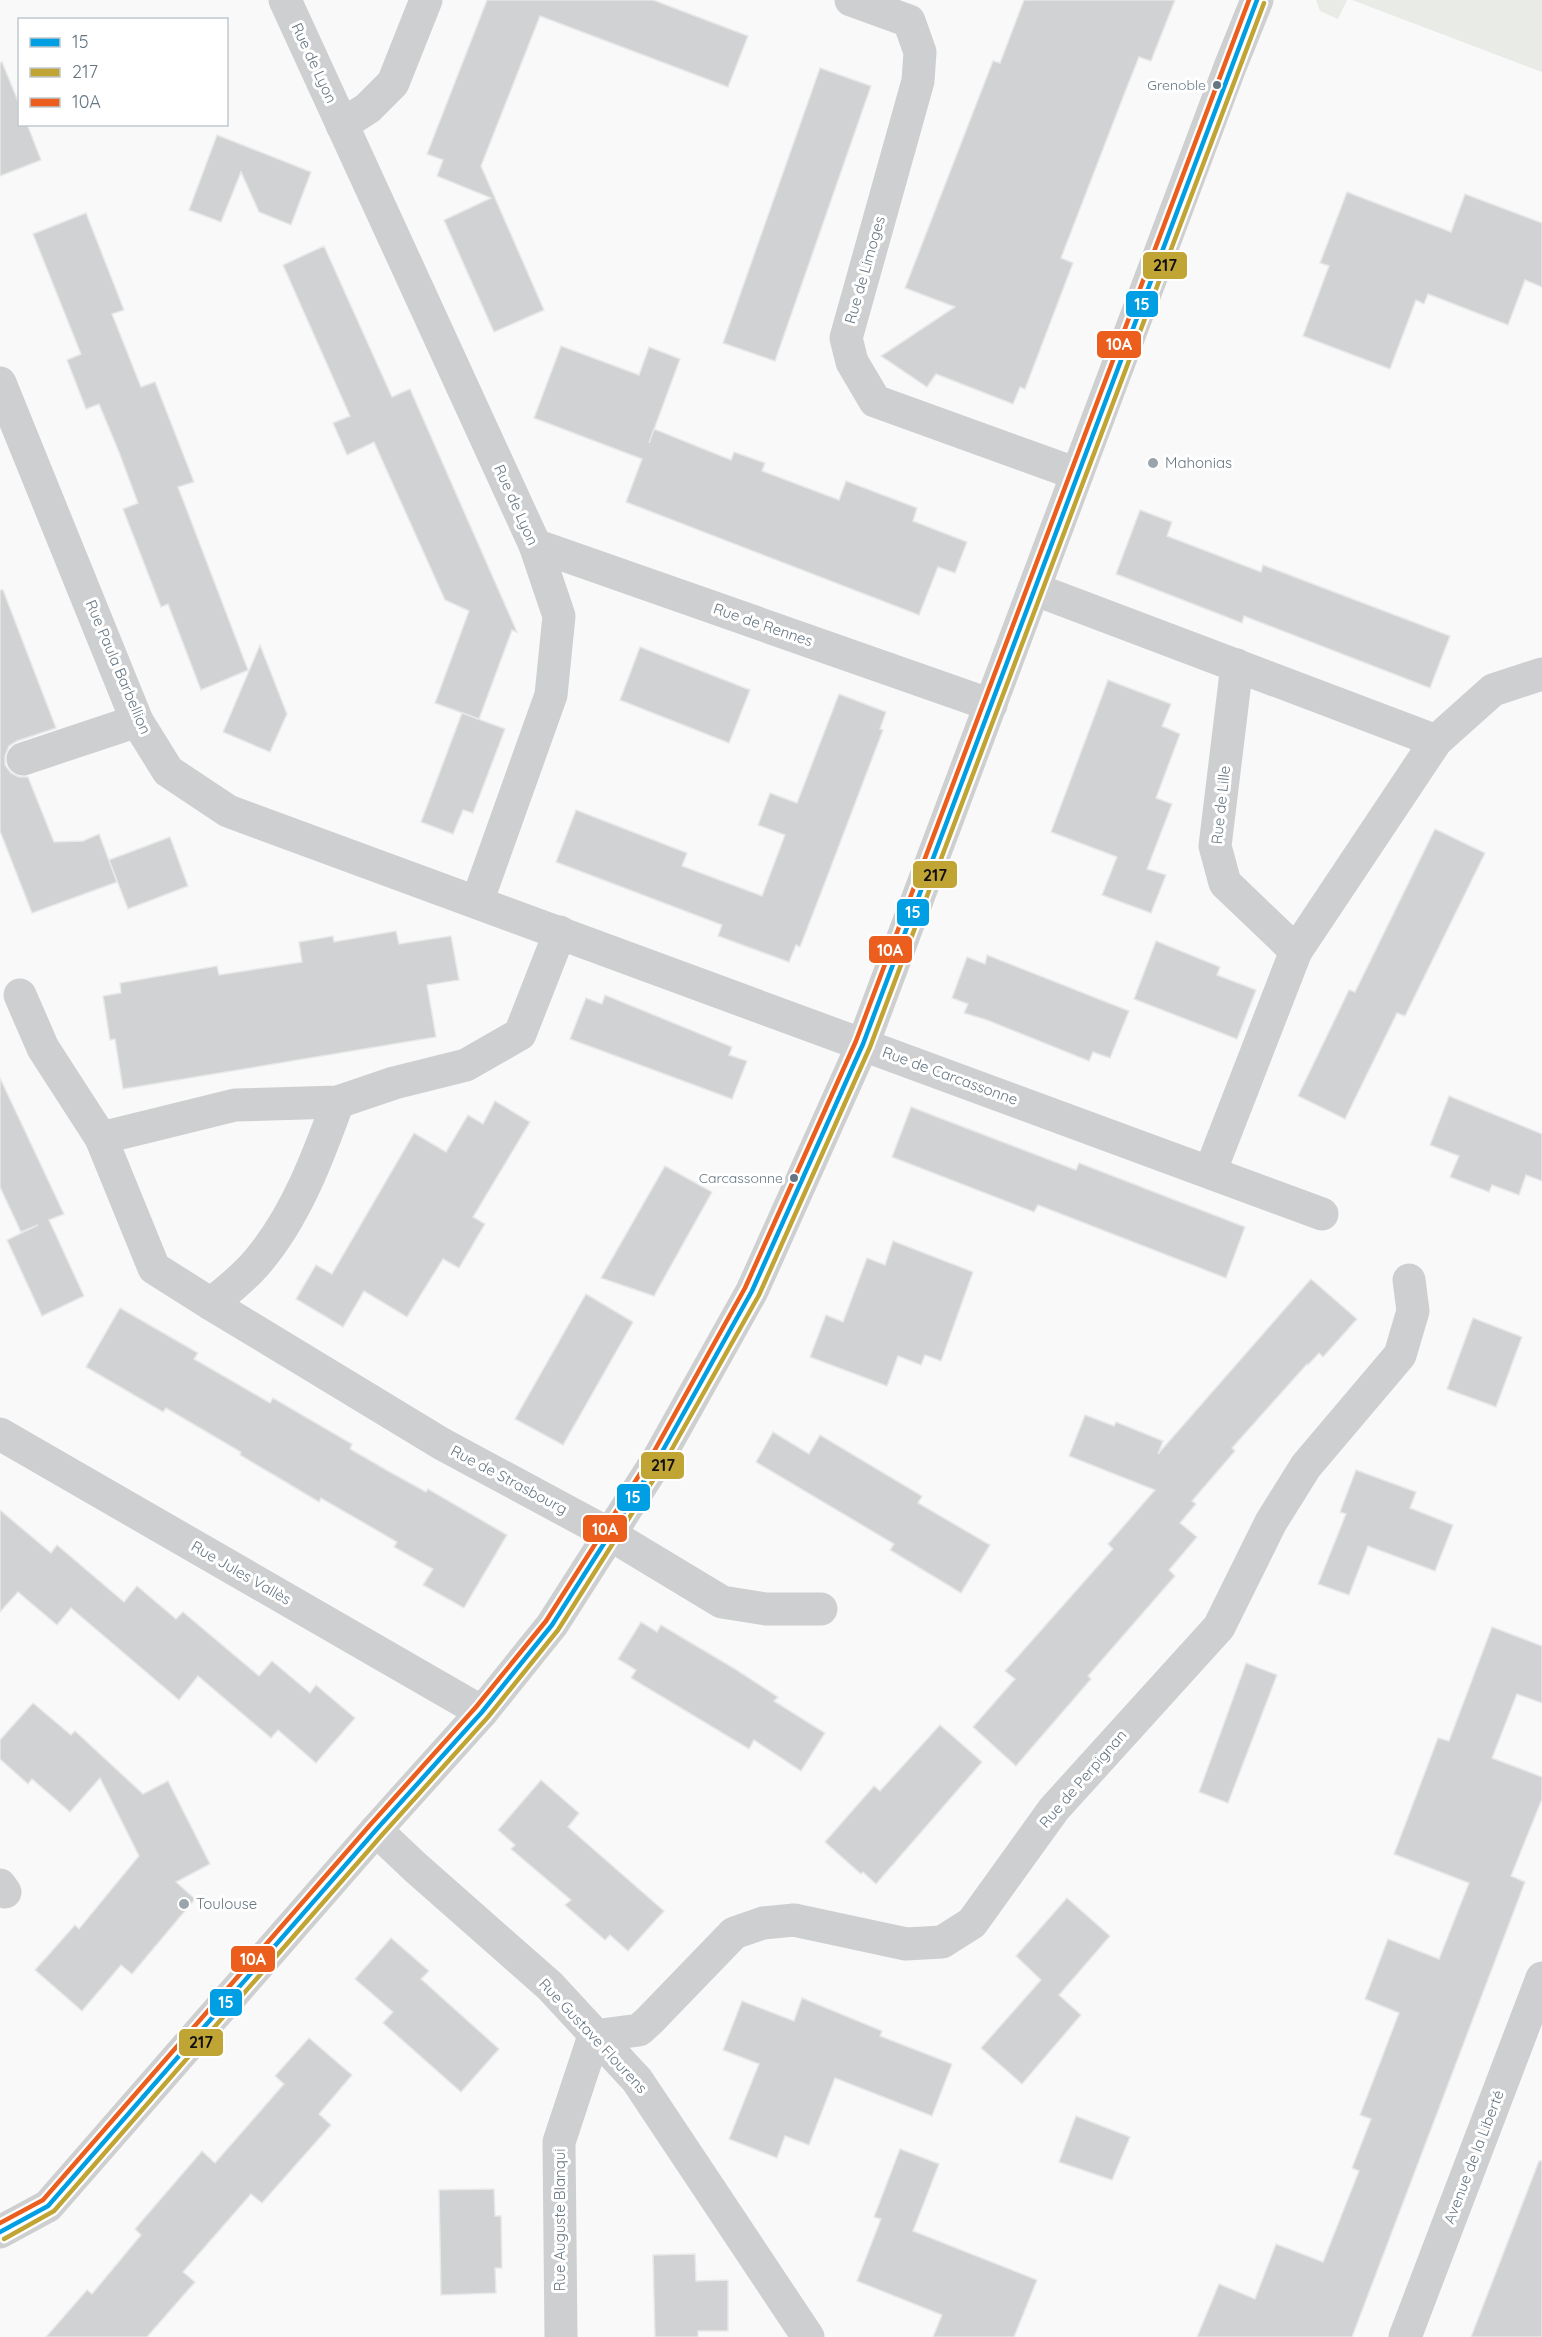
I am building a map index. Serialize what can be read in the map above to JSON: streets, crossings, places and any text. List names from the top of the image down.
{
  "streets": {
    "street": [
      "Rue de Lyon",
      "Rue de Limoges",
      "Rue de Rennes",
      "Rue Paula Barbellion",
      "Rue de Lille",
      "Rue de Carcassonne",
      "Rue de Strasbourg",
      "Rue Jules Vallès",
      "Rue de Perpignan",
      "Rue Gustave Flourens",
      "Avenue de la Liberté",
      "Rue Auguste Blanqui"
    ]
  },
  "crossings": [
    ["Rue de Lyon", "Rue de Rennes"],
    ["Rue de Lyon", "Rue Paula Barbellion"],
    ["Rue de Lyon", "Rue de Carcassonne"],
    ["Rue Paula Barbellion", "Rue de Carcassonne"],
    ["Rue de Perpignan", "Rue Gustave Flourens"],
    ["Rue de Perpignan", "Rue Auguste Blanqui"],
    ["Rue Gustave Flourens", "Rue Auguste Blanqui"]
  ],
  "places": [
    "Grenoble",
    "Mahonias",
    "Carcassonne",
    "Toulouse"
  ],
  "lines": ["transit line 15", "transit line 10A", "transit line 217"],
  "legend": ["15", "217", "10A"]
}
